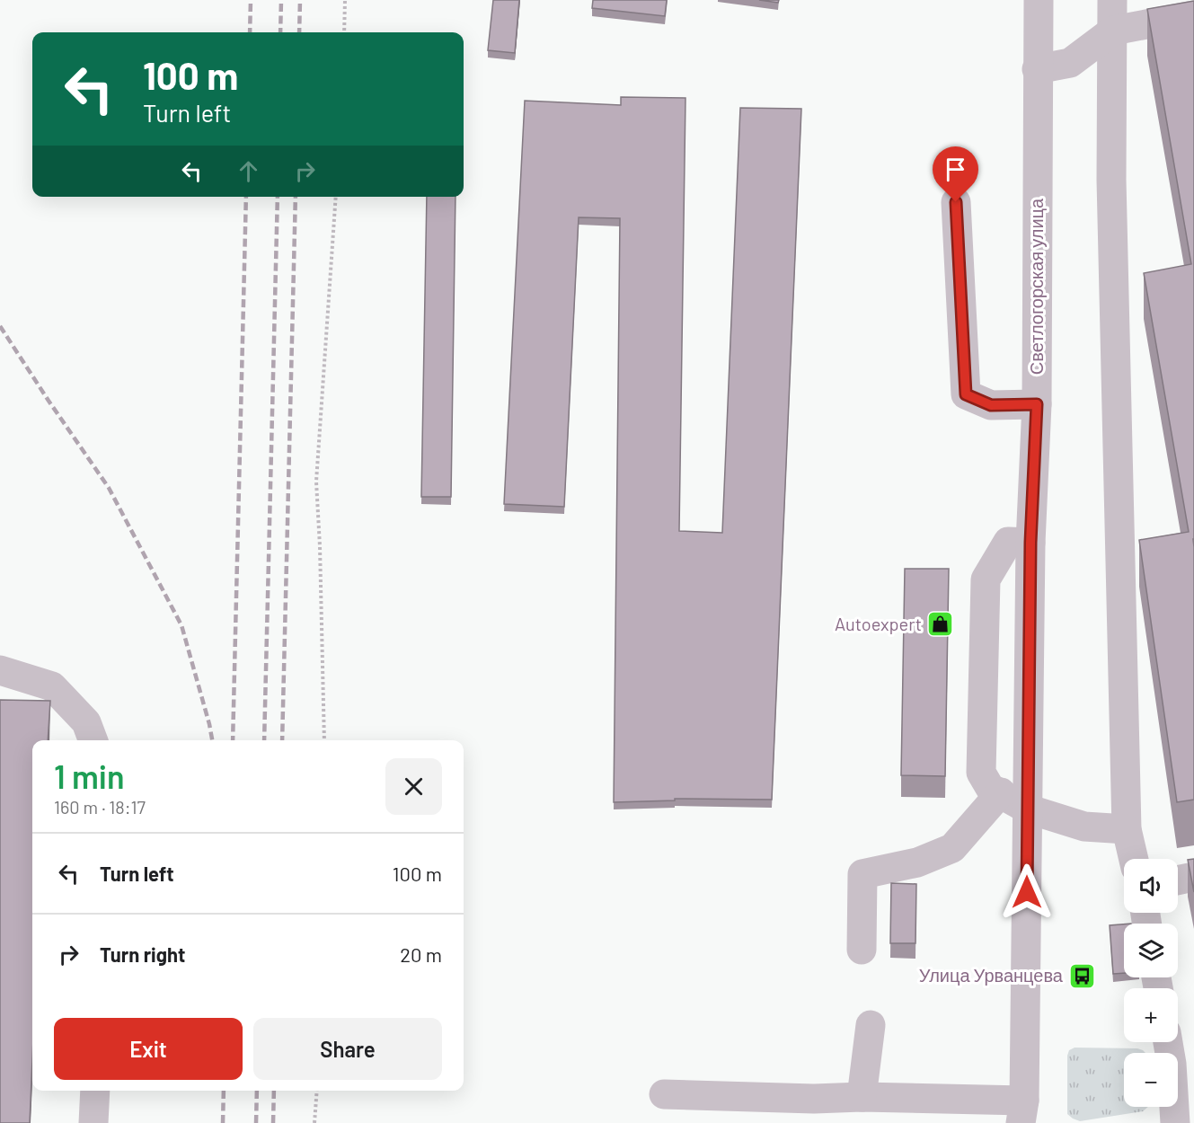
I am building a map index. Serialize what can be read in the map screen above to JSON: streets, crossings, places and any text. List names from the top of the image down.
{
  "streets": {
    "street": ["Светлогорская улица"]
  },
  "places": {
    "shop": ["Autoexpert"],
    "bus stop": ["Улица Урванцева"]
  },
  "page": {
    "turn": ["100 m", "Turn left"],
    "heading": ["1 min", "160 m · 18:17"],
    "list": [
      {
        "name": "Turn left",
        "value": "100 m"
      },
      {
        "name": "Turn right",
        "value": "20 m"
      }
    ],
    "map_buttons": ["+", "−"],
    "buttons": ["Exit", "Share"]
  }
}
